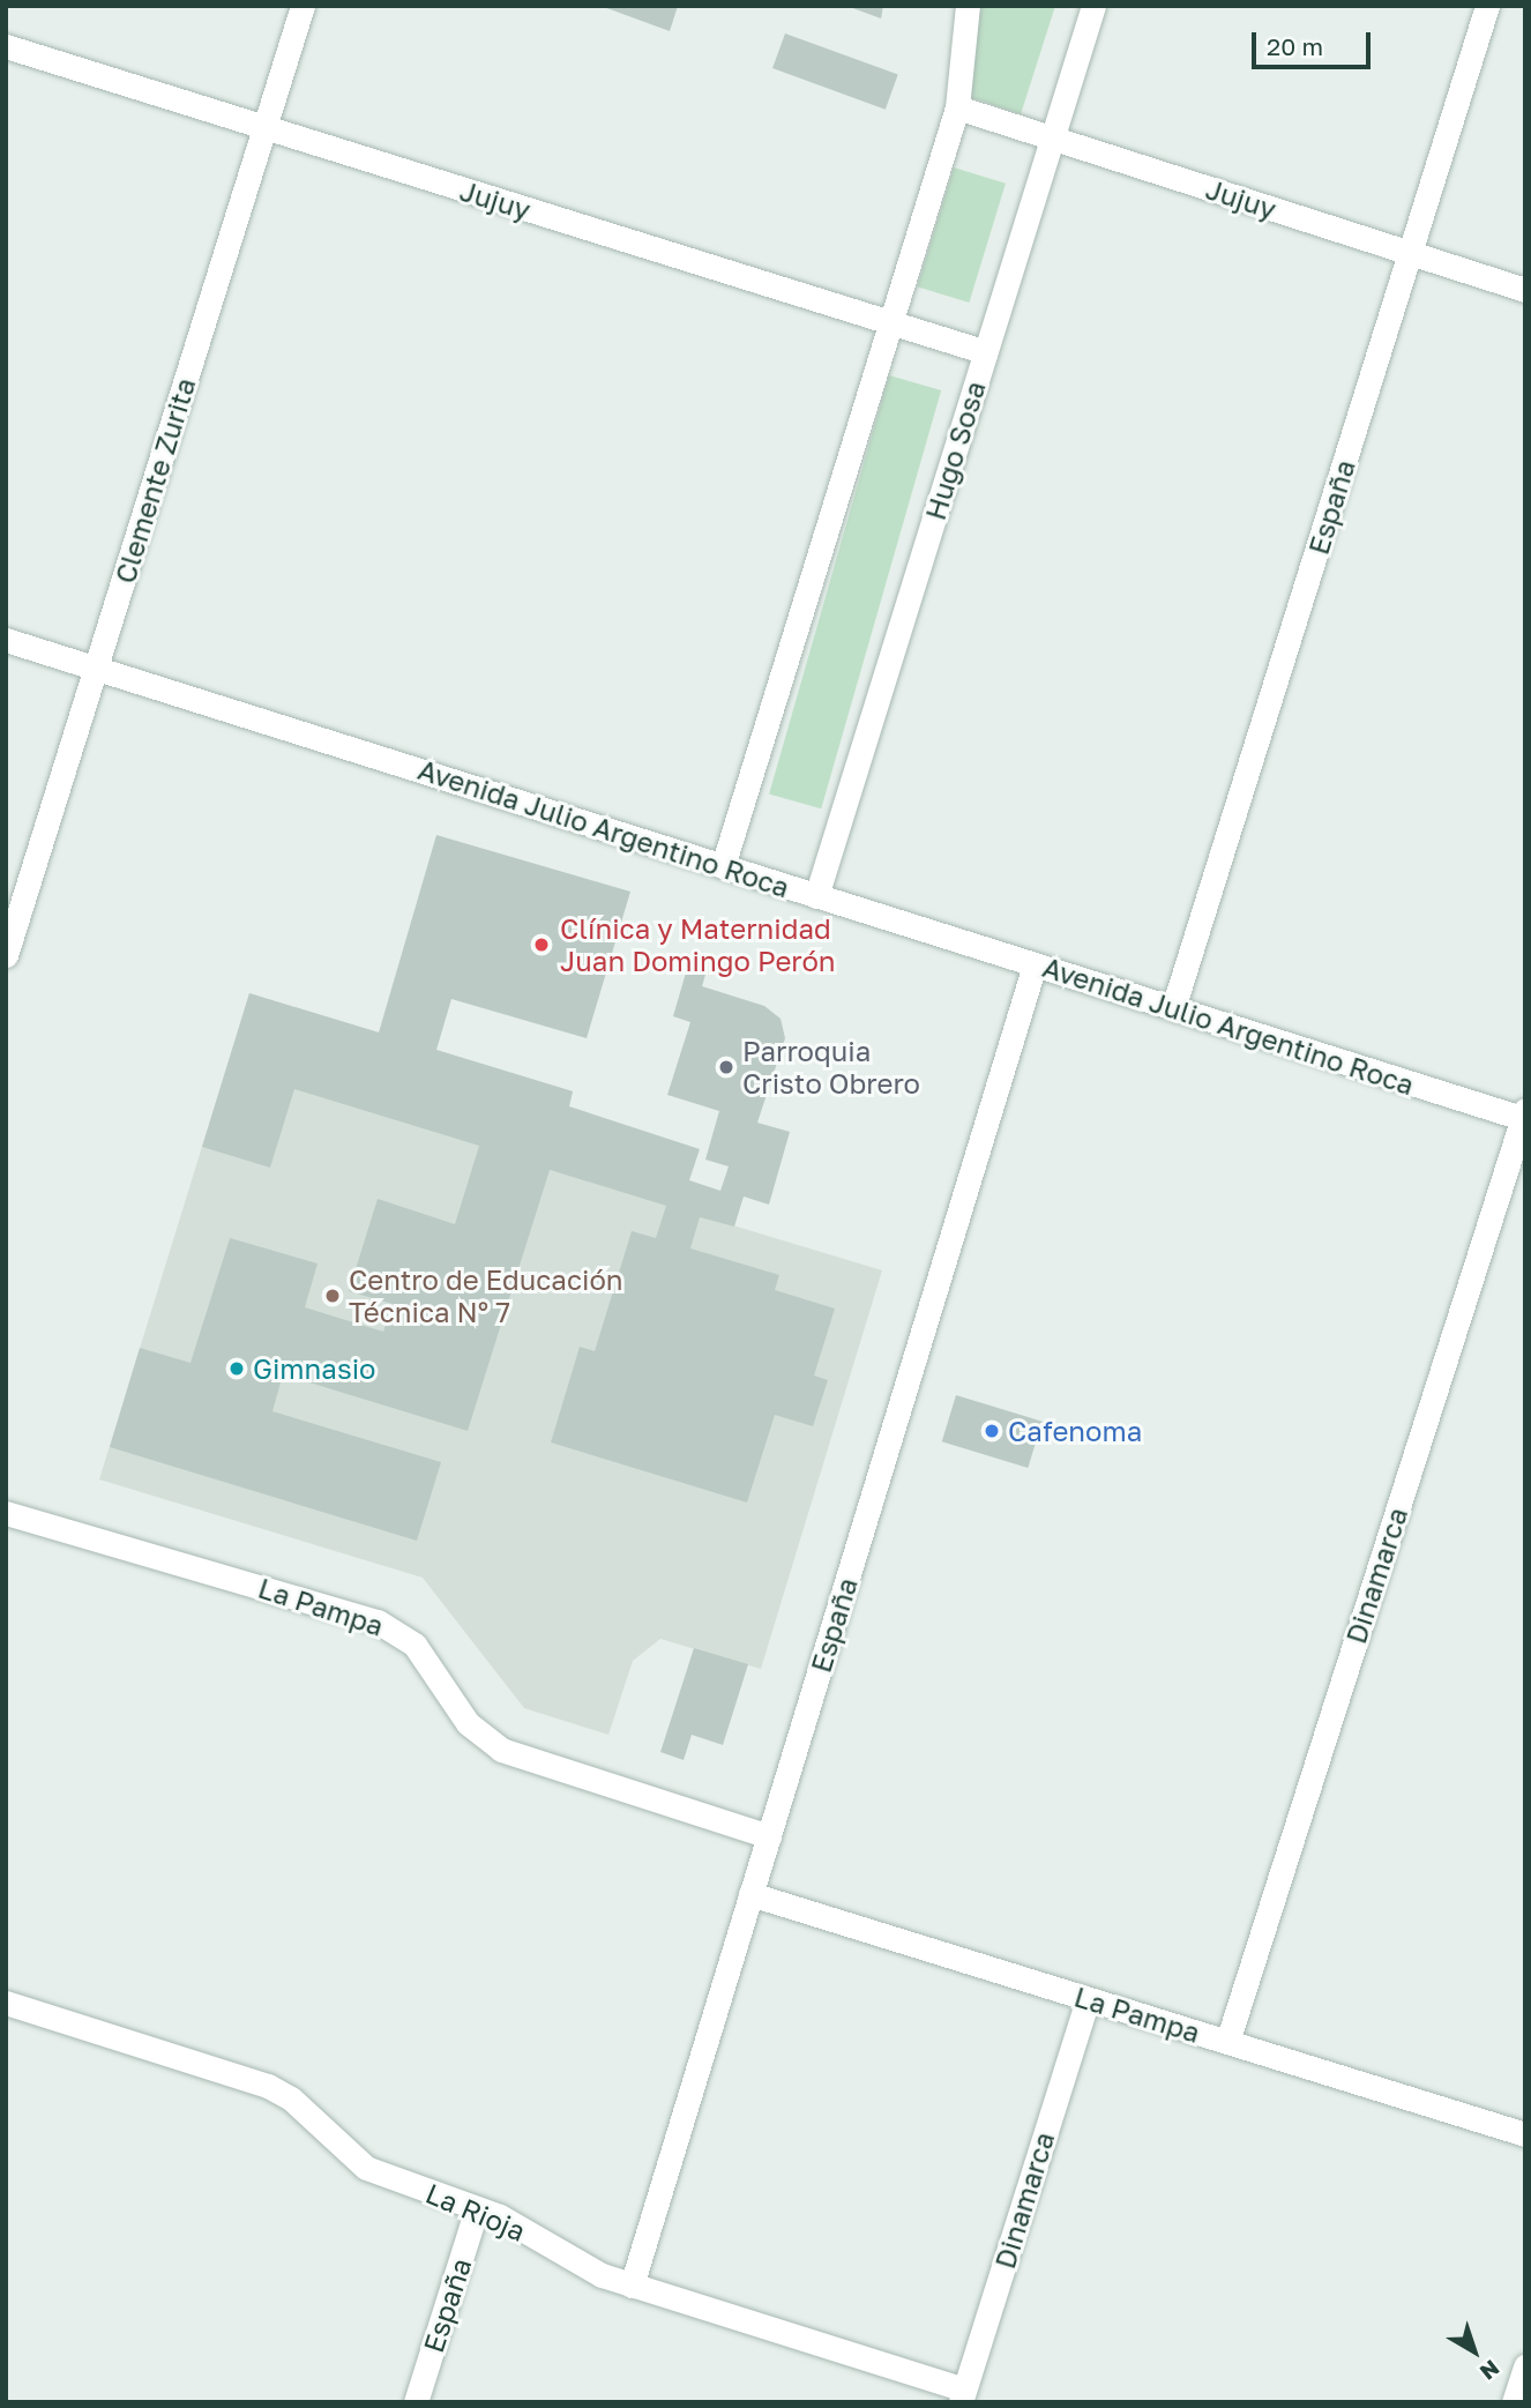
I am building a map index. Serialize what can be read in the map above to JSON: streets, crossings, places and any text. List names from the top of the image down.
{
  "streets": {
    "street": [
      "Jujuy",
      "Hugo Sosa",
      "Clemente Zurita",
      "España",
      "Avenida Julio Argentino Roca",
      "Dinamarca",
      "La Pampa",
      "La Rioja"
    ]
  },
  "crossings": [
    ["Jujuy", "Hugo Sosa"],
    ["Jujuy", "Clemente Zurita"],
    ["Jujuy", "España"],
    ["Hugo Sosa", "Avenida Julio Argentino Roca"],
    ["Clemente Zurita", "Avenida Julio Argentino Roca"],
    ["España", "Avenida Julio Argentino Roca"],
    ["España", "La Pampa"],
    ["España", "La Rioja"],
    ["Avenida Julio Argentino Roca", "Dinamarca"],
    ["Dinamarca", "La Pampa"],
    ["Dinamarca", "La Rioja"]
  ],
  "places": [
    "Clínica y Maternidad Juan Domingo Perón",
    "Parroquia Cristo Obrero",
    "Centro de Educación Técnica N° 7",
    "Gimnasio",
    "Cafenoma"
  ],
  "scale_bar": "20 m",
  "north": "bottom right"
}
